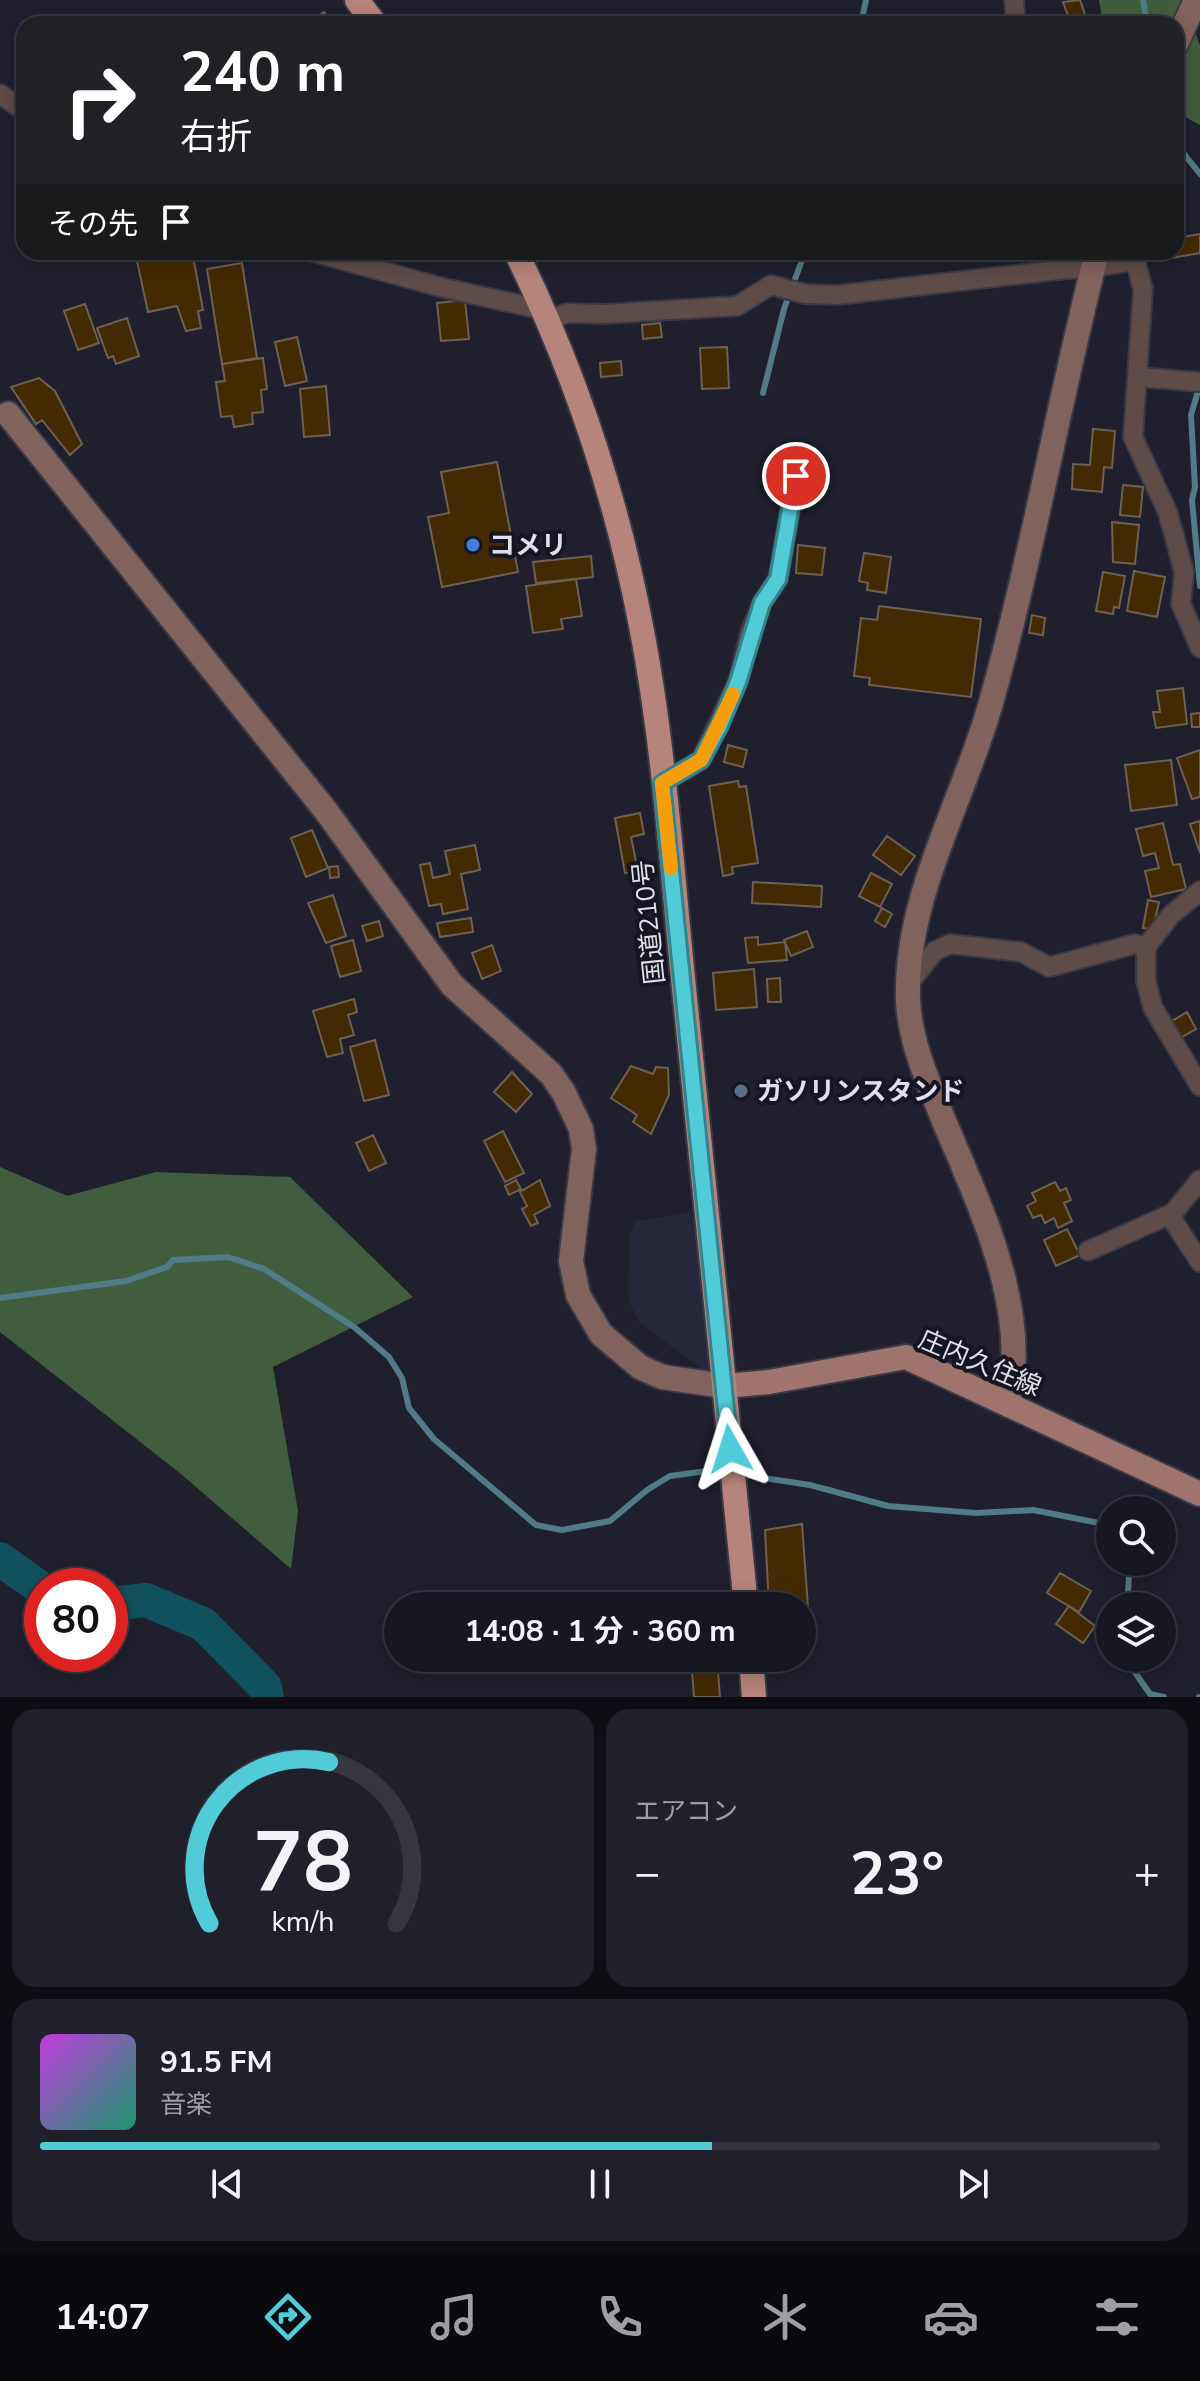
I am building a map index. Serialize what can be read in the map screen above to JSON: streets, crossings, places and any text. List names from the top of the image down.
{
  "streets": {
    "highway": ["国道210号"],
    "main road": ["庄内久住線"]
  },
  "crossings": [
    ["国道210号", "庄内久住線"]
  ],
  "places": ["コメリ", "ガソリンスタンド"],
  "page": {
    "turn": ["240 m", "右折"],
    "then": "その先",
    "limit": "80",
    "trip": "14:08 · 1 分 · 360 m",
    "tile": "エアコン",
    "heat": ["−", "23°", "+"],
    "song": ["91.5 FM", "音楽"],
    "tabs": "14:07",
    "gauge": ["78", "km/h"]
  }
}
